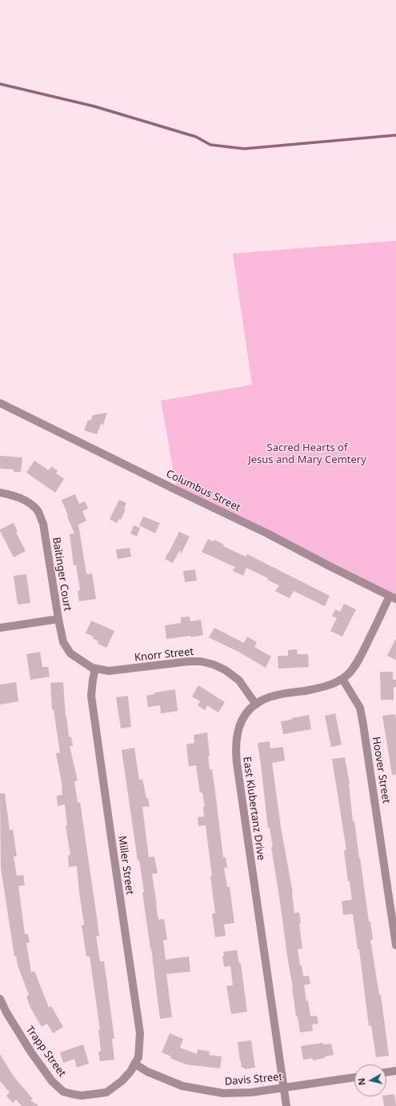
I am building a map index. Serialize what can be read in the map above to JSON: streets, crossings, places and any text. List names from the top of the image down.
{
  "streets": {
    "street": [
      "Columbus Street",
      "Baitinger Court",
      "Knorr Street",
      "Hoover Street",
      "East Klubertanz Drive",
      "Miller Street",
      "Trapp Street",
      "Davis Street"
    ]
  },
  "crossings": [
    ["Columbus Street", "East Klubertanz Drive"],
    ["Baitinger Court", "Knorr Street"],
    ["Baitinger Court", "Miller Street"],
    ["Knorr Street", "East Klubertanz Drive"],
    ["Knorr Street", "Miller Street"],
    ["Hoover Street", "East Klubertanz Drive"],
    ["East Klubertanz Drive", "Davis Street"],
    ["Miller Street", "Trapp Street"],
    ["Miller Street", "Davis Street"],
    ["Trapp Street", "Davis Street"]
  ],
  "parks": ["Sacred Hearts of Jesus and Mary Cemtery"],
  "north": "left"
}
